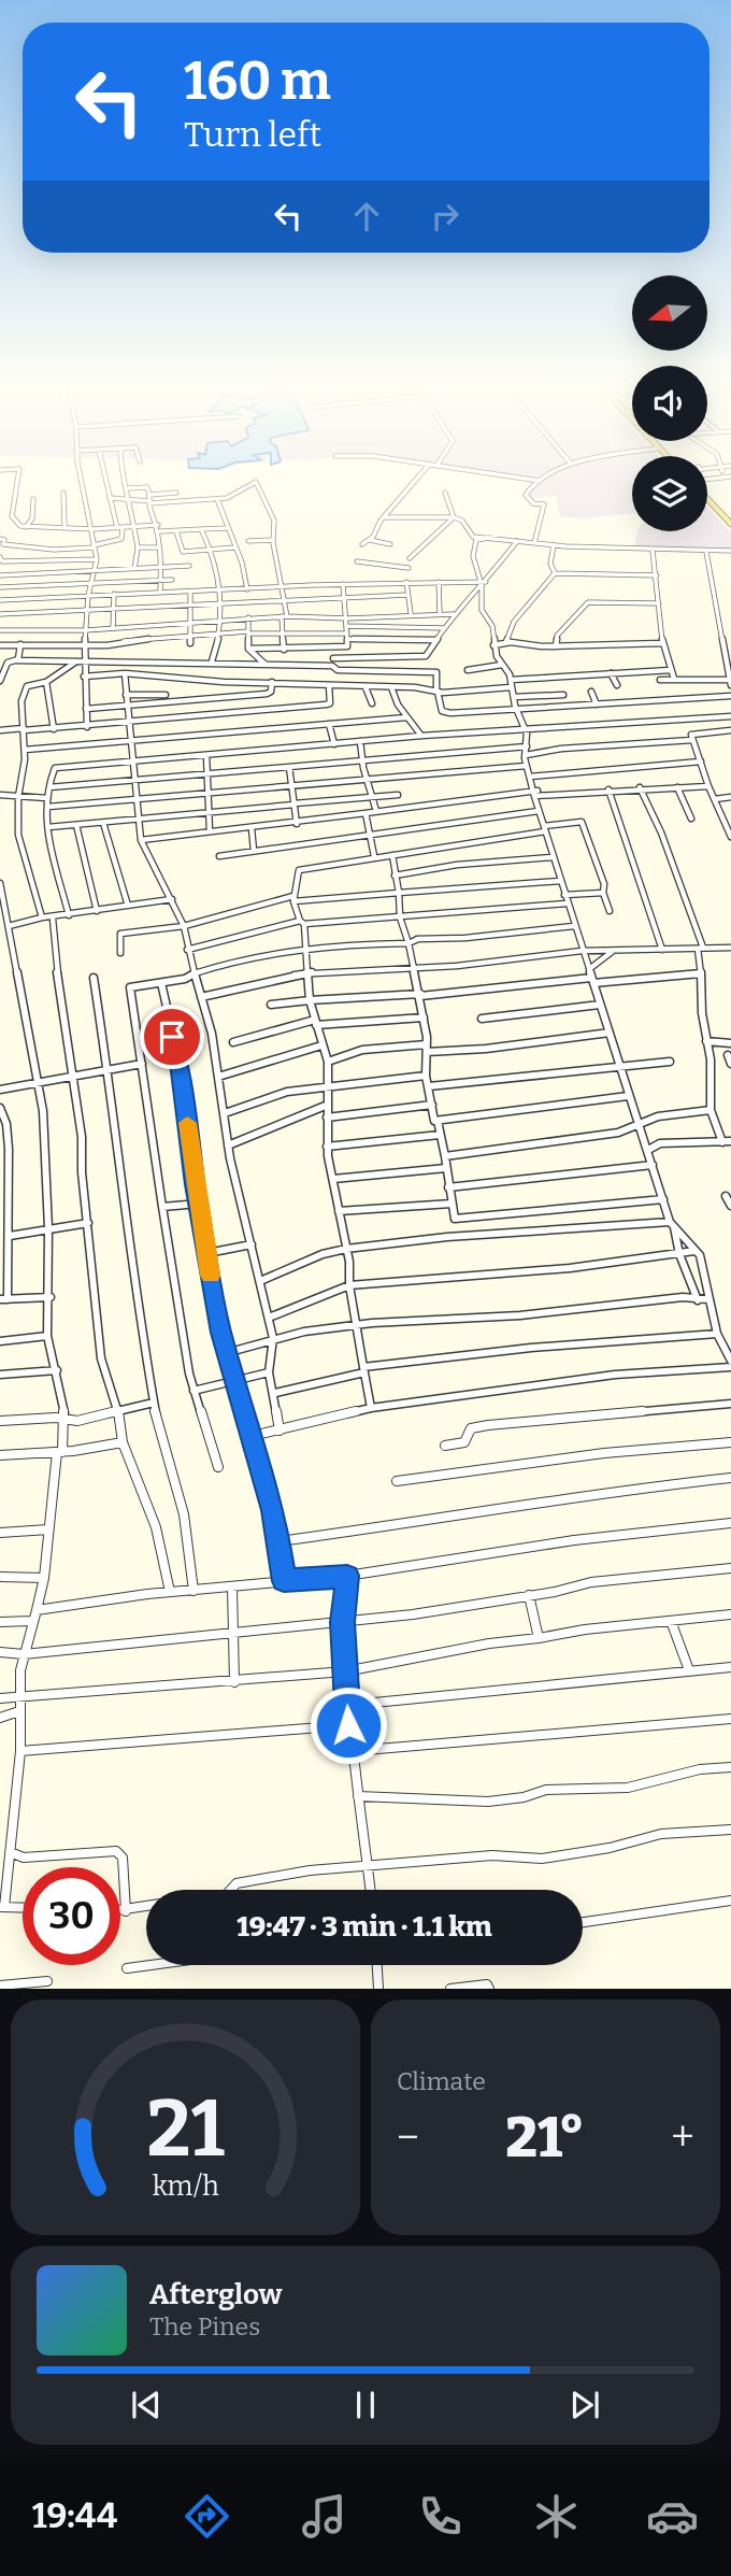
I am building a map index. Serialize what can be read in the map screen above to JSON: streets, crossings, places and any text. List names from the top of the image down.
{
  "north": "left",
  "page": {
    "turn": ["160 m", "Turn left"],
    "limit": "30",
    "trip": "19:47 · 3 min · 1.1 km",
    "tile": "Climate",
    "heat": ["−", "21°", "+"],
    "song": ["Afterglow", "The Pines"],
    "tabs": "19:44",
    "gauge": ["21", "km/h"]
  }
}
